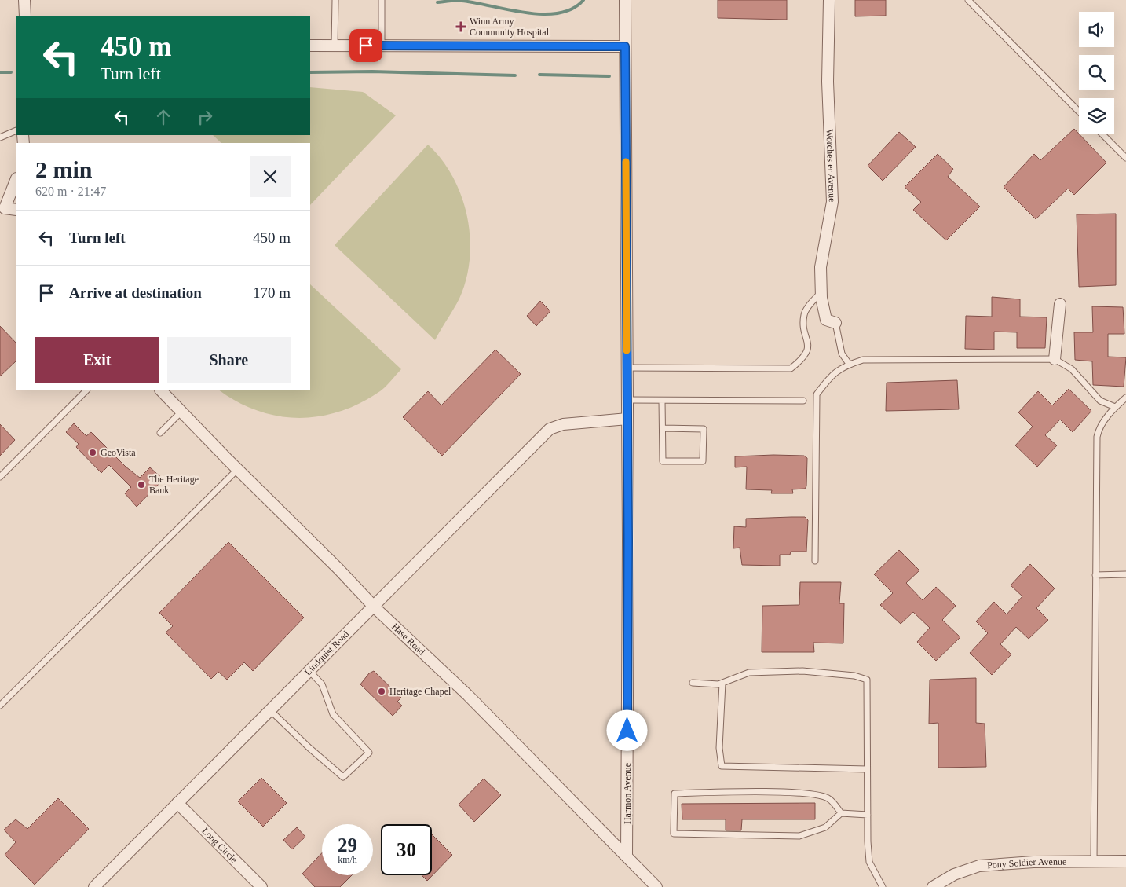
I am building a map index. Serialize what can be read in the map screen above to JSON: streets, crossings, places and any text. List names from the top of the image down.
{
  "streets": {
    "street": [
      "Worchester Avenue",
      "Hase Road",
      "Lindquist Road",
      "Harmon Avenue",
      "Long Circle",
      "Pony Soldier Avenue"
    ]
  },
  "crossings": [
    ["Hase Road", "Lindquist Road"],
    ["Hase Road", "Harmon Avenue"],
    ["Lindquist Road", "Harmon Avenue"],
    ["Lindquist Road", "Long Circle"]
  ],
  "places": {
    "health": ["Winn Army Community Hospital"],
    "other": ["GeoVista", "The Heritage Bank", "Heritage Chapel"]
  },
  "page": {
    "turn": ["450 m", "Turn left"],
    "heading": ["2 min", "620 m · 21:47"],
    "list": [
      {
        "name": "Turn left",
        "value": "450 m"
      },
      {
        "name": "Arrive at destination",
        "value": "170 m"
      }
    ],
    "buttons": ["Exit", "Share"],
    "speed": "29 km/h",
    "limit": "30"
  }
}
